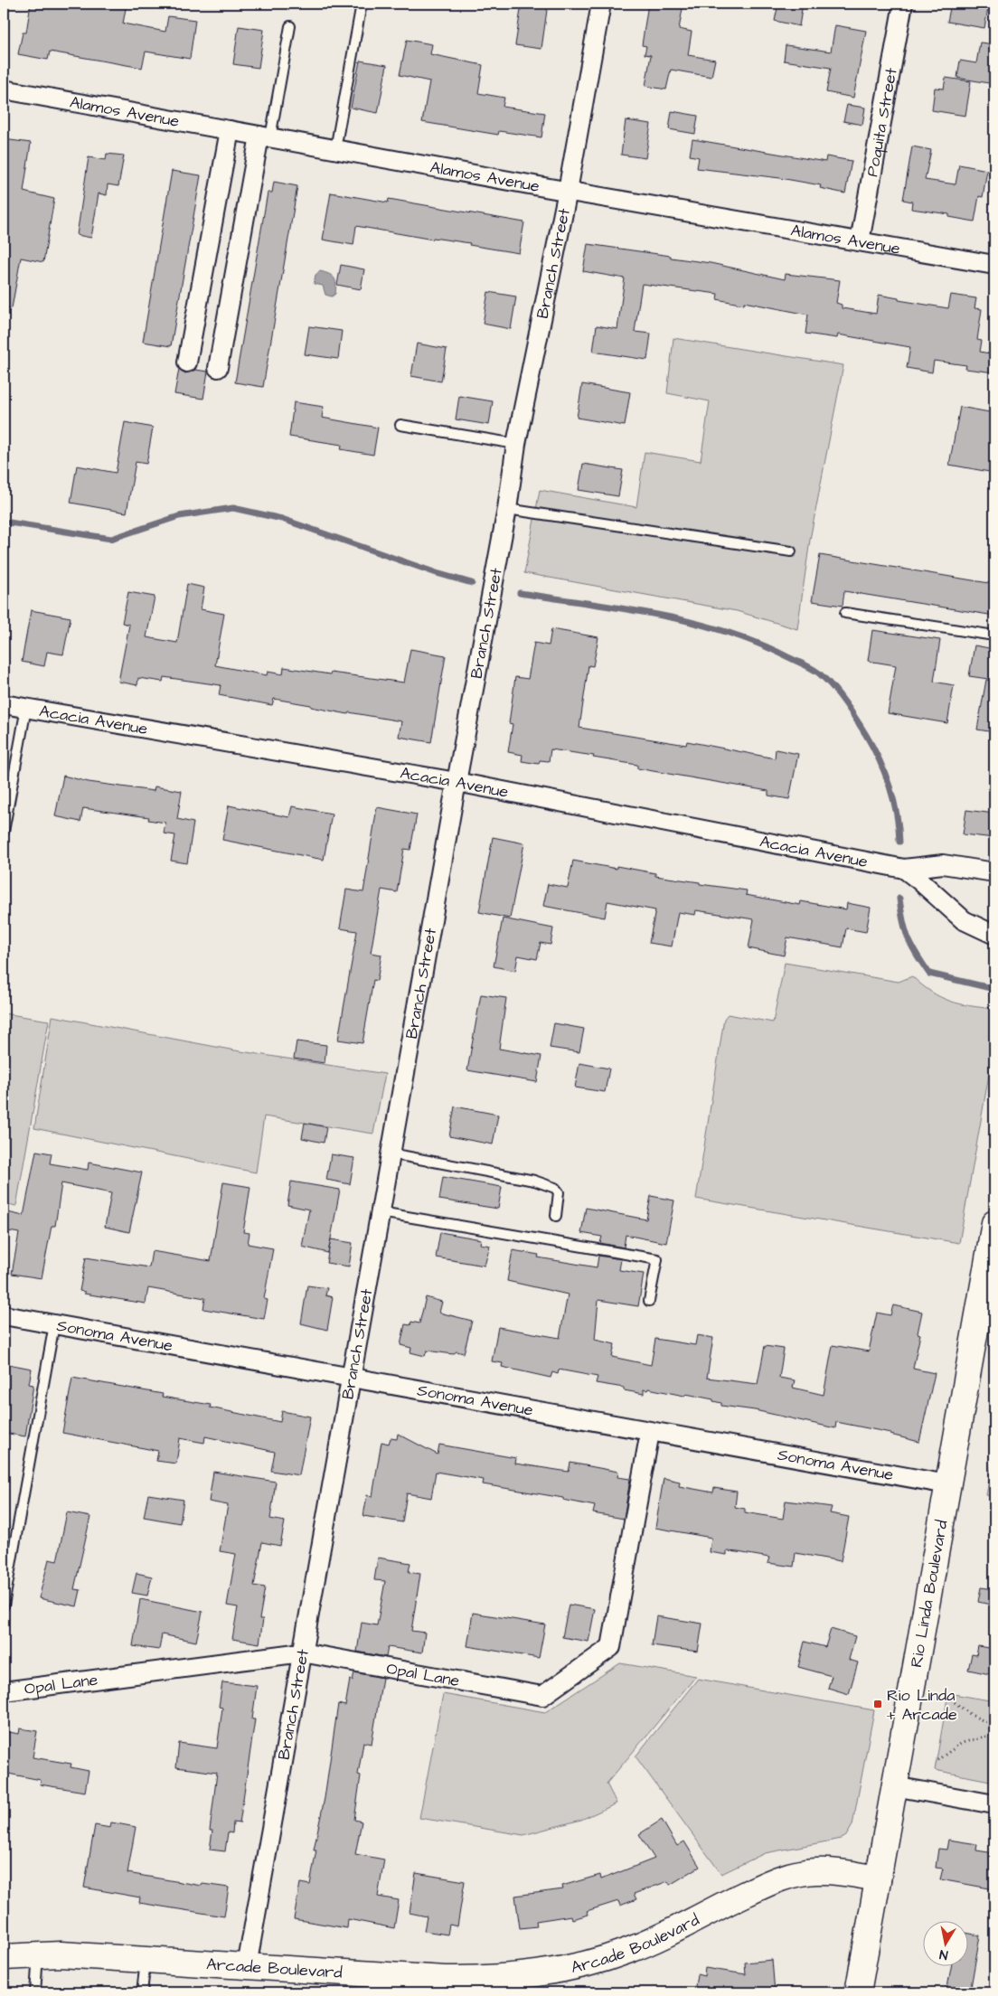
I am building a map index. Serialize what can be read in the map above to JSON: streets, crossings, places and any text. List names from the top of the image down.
{
  "streets": {
    "street": [
      "Alamos Avenue",
      "Poquita Street",
      "Branch Street",
      "Acacia Avenue",
      "Sonoma Avenue",
      "Rio Linda Boulevard",
      "Opal Lane",
      "Arcade Boulevard"
    ]
  },
  "crossings": [
    ["Alamos Avenue", "Poquita Street"],
    ["Alamos Avenue", "Branch Street"],
    ["Branch Street", "Acacia Avenue"],
    ["Branch Street", "Sonoma Avenue"],
    ["Branch Street", "Opal Lane"],
    ["Branch Street", "Arcade Boulevard"],
    ["Sonoma Avenue", "Rio Linda Boulevard"],
    ["Sonoma Avenue", "Opal Lane"],
    ["Rio Linda Boulevard", "Arcade Boulevard"]
  ],
  "places": {
    "transit": ["Rio Linda + Arcade"]
  },
  "north": "bottom"
}
